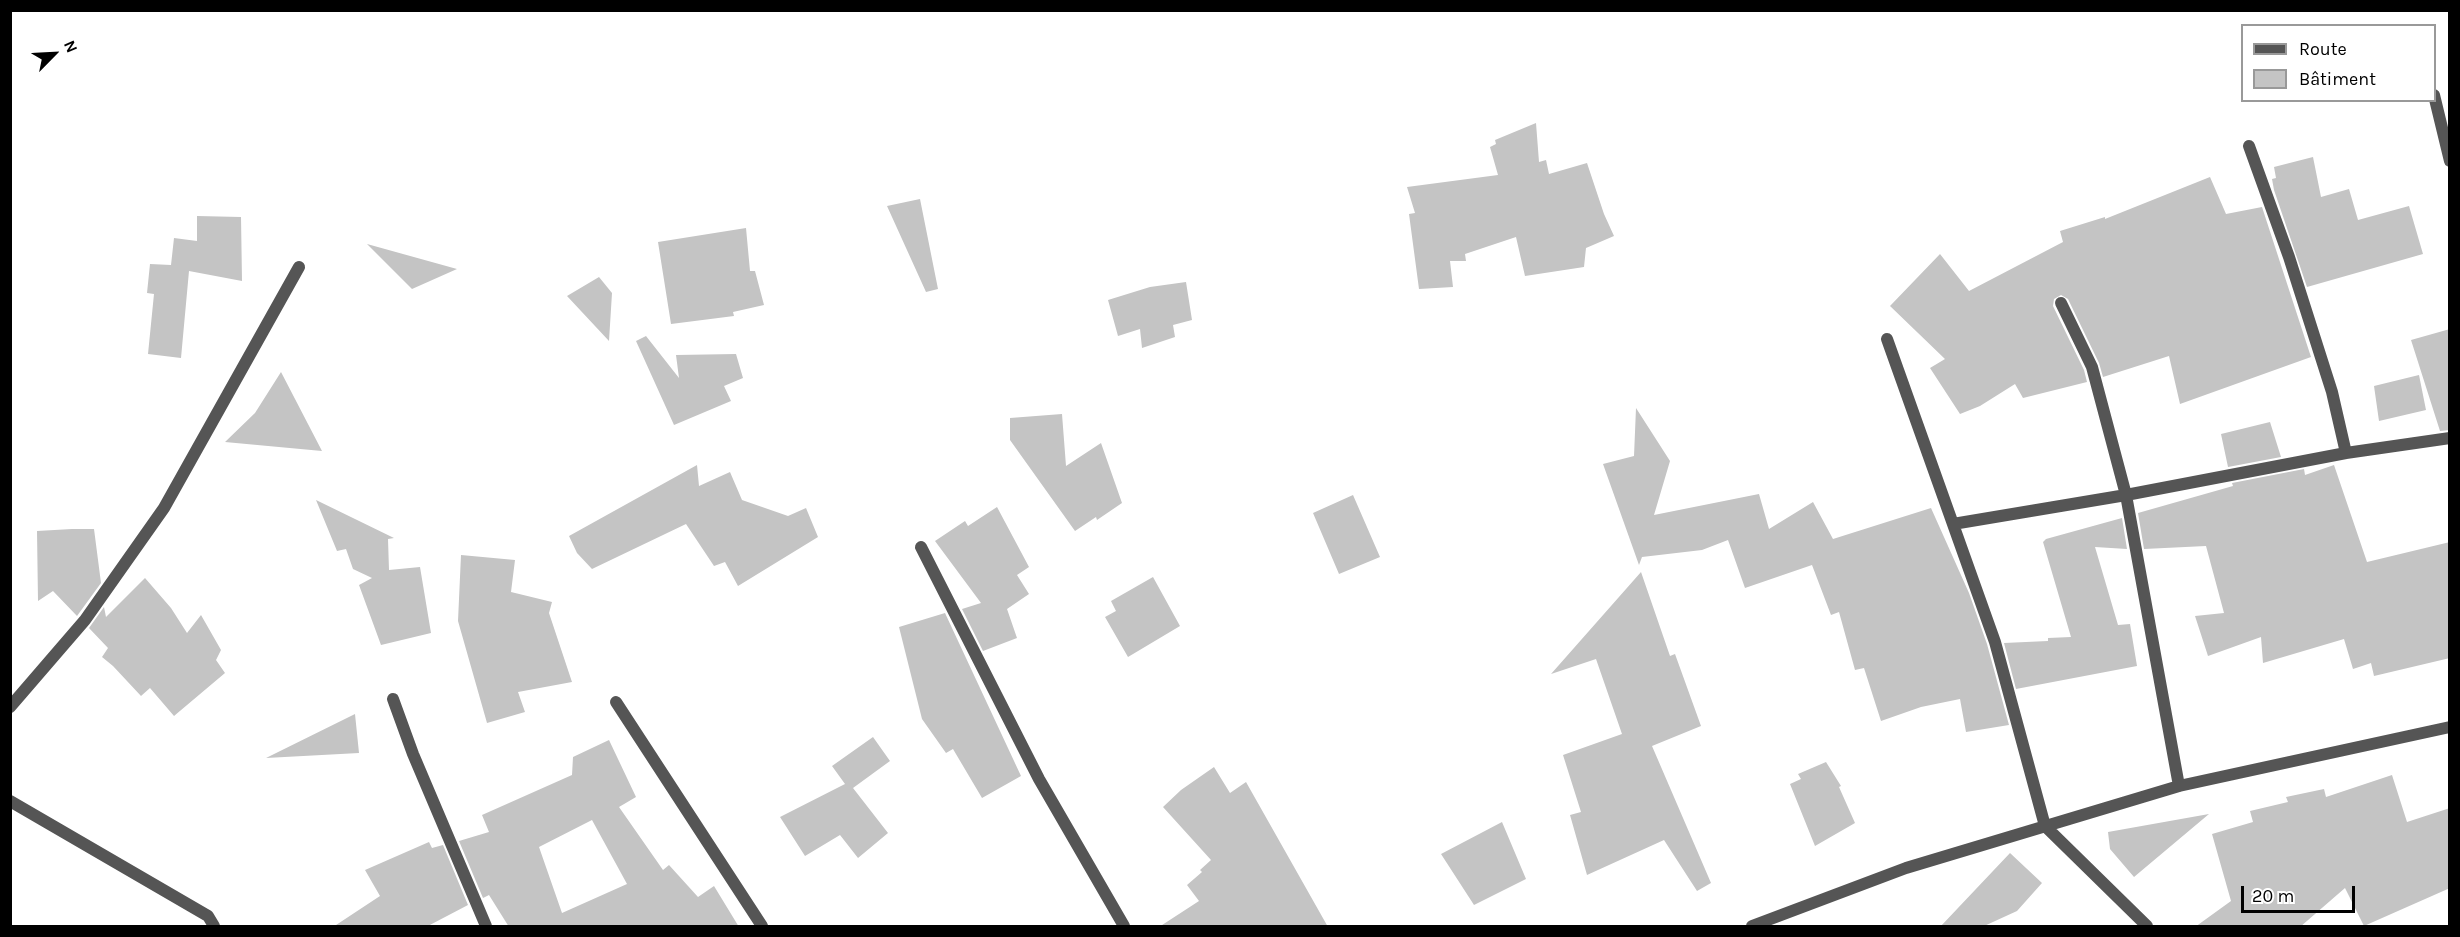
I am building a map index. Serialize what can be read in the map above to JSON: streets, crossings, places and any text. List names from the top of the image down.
{
  "legend": ["Route", "Bâtiment"],
  "scale_bar": "20 m",
  "north": "top right"
}
